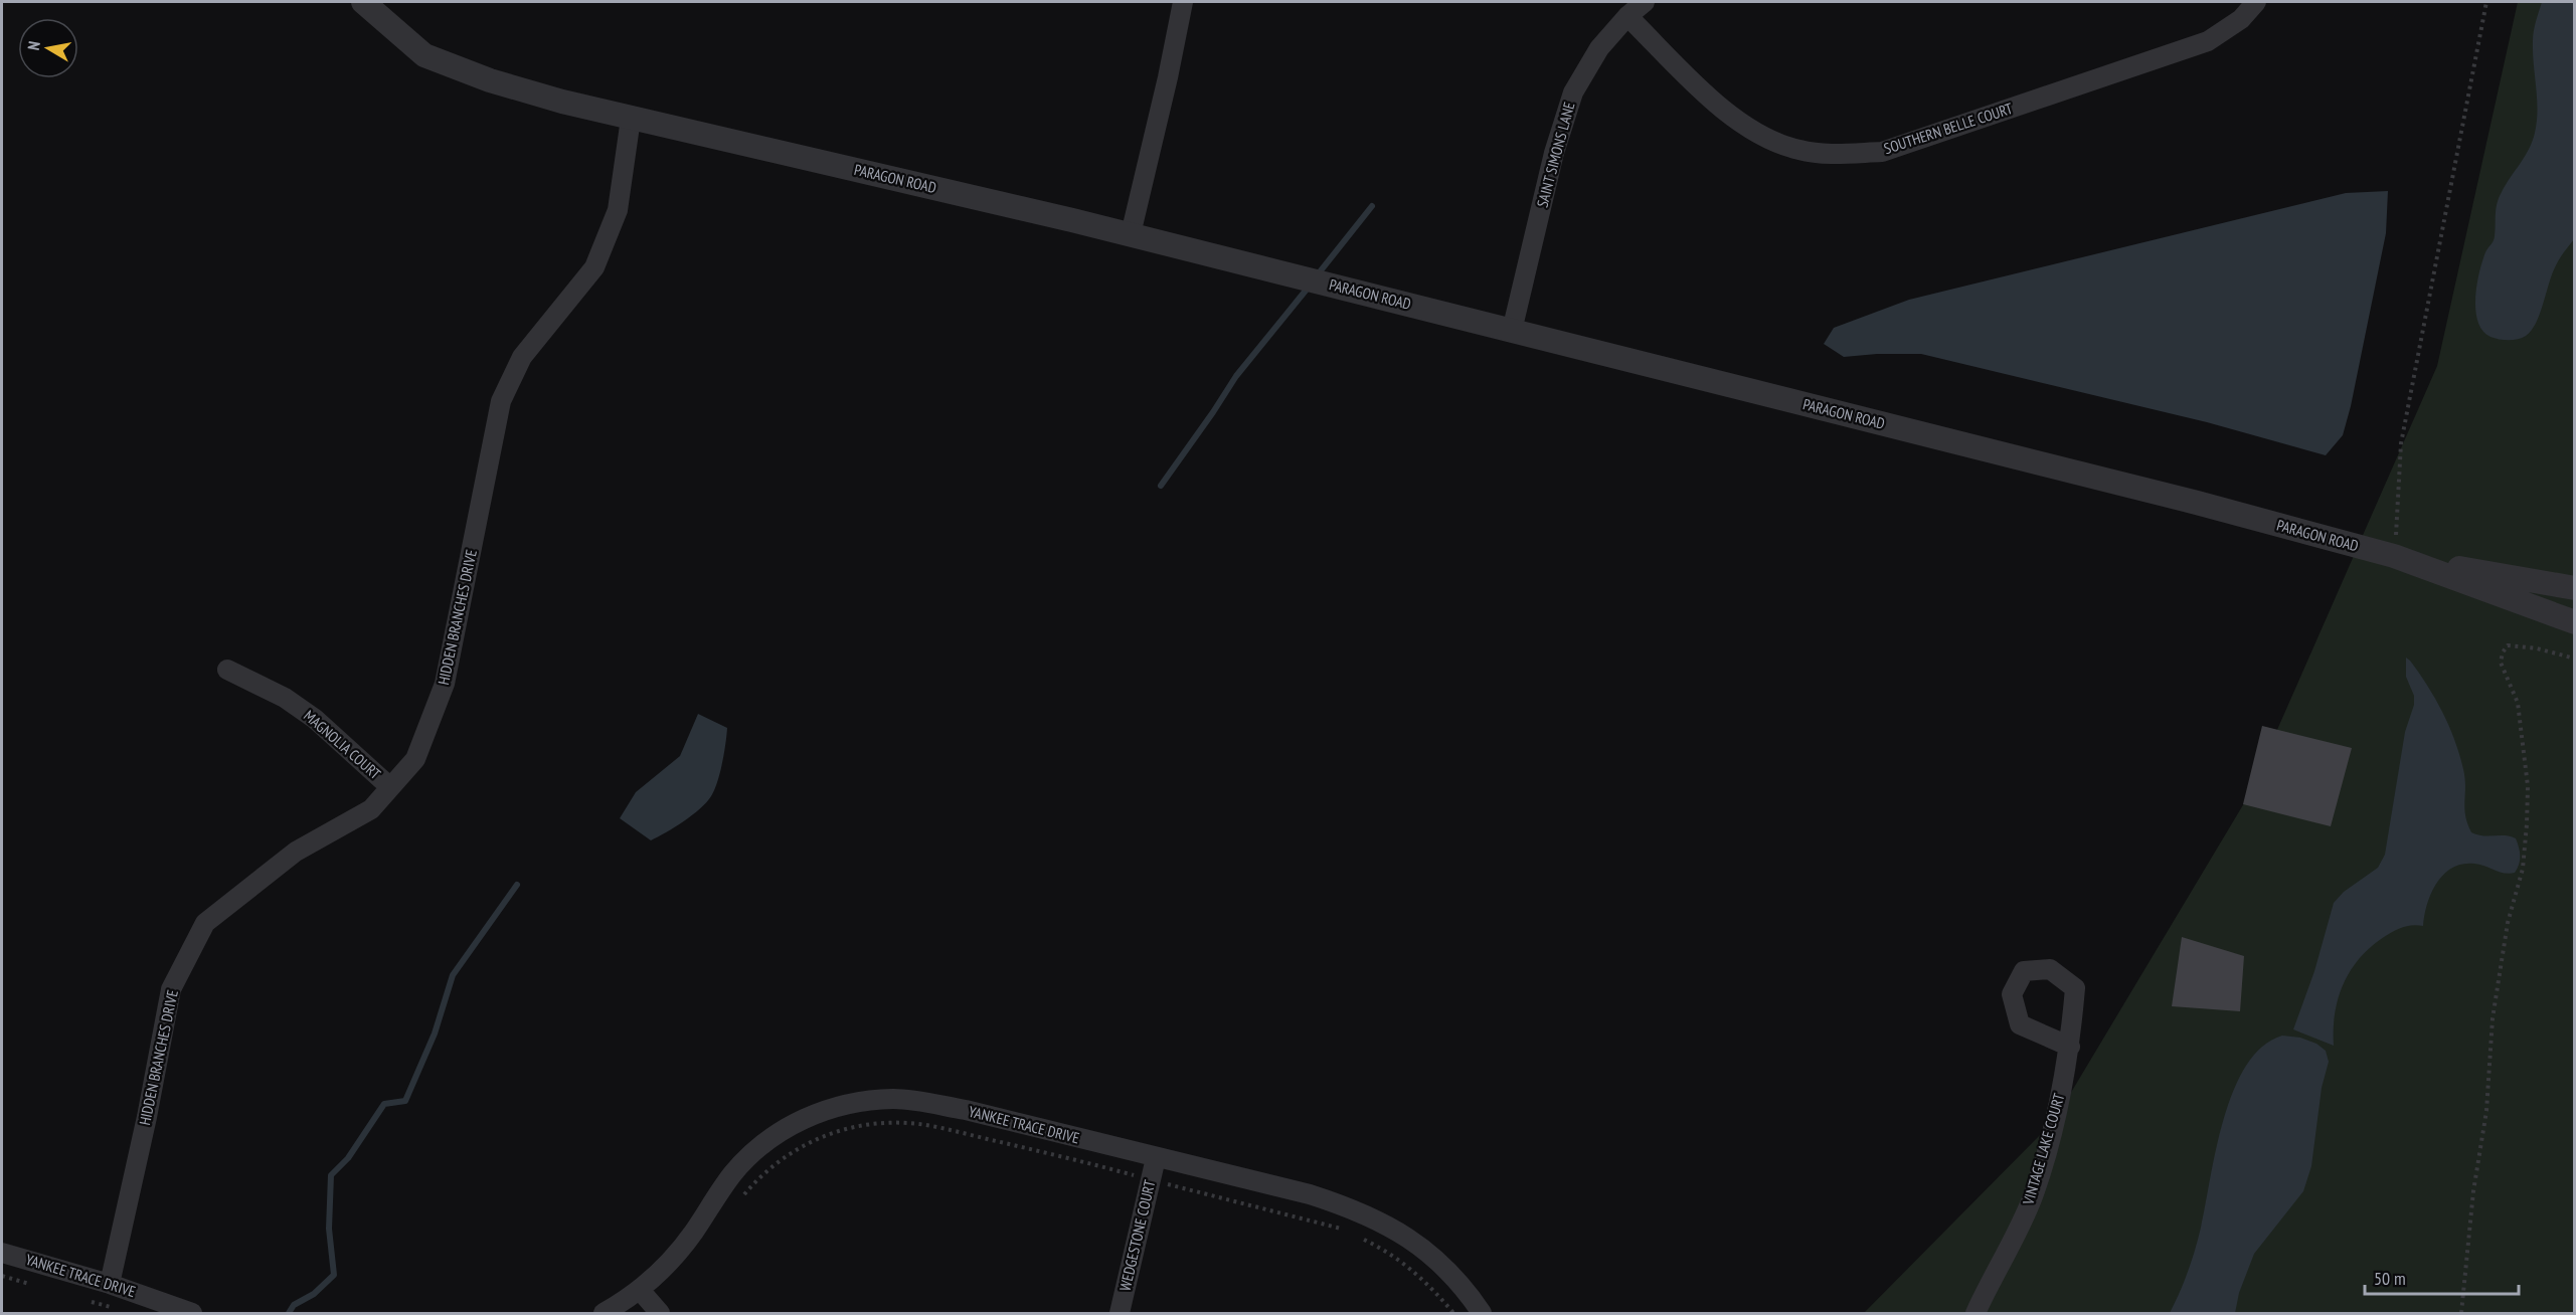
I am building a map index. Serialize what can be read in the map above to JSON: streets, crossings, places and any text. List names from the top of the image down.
{
  "streets": {
    "street": [
      "SOUTHERN BELLE COURT",
      "SAINT SIMONS LANE",
      "PARAGON ROAD",
      "HIDDEN BRANCHES DRIVE",
      "MAGNOLIA COURT",
      "YANKEE TRACE DRIVE",
      "VINTAGE LAKE COURT",
      "WEDGESTONE COURT"
    ]
  },
  "crossings": [
    ["SOUTHERN BELLE COURT", "SAINT SIMONS LANE"],
    ["SAINT SIMONS LANE", "PARAGON ROAD"],
    ["PARAGON ROAD", "HIDDEN BRANCHES DRIVE"],
    ["HIDDEN BRANCHES DRIVE", "MAGNOLIA COURT"],
    ["HIDDEN BRANCHES DRIVE", "YANKEE TRACE DRIVE"],
    ["YANKEE TRACE DRIVE", "WEDGESTONE COURT"]
  ],
  "scale_bar": "50 m",
  "north": "left"
}
